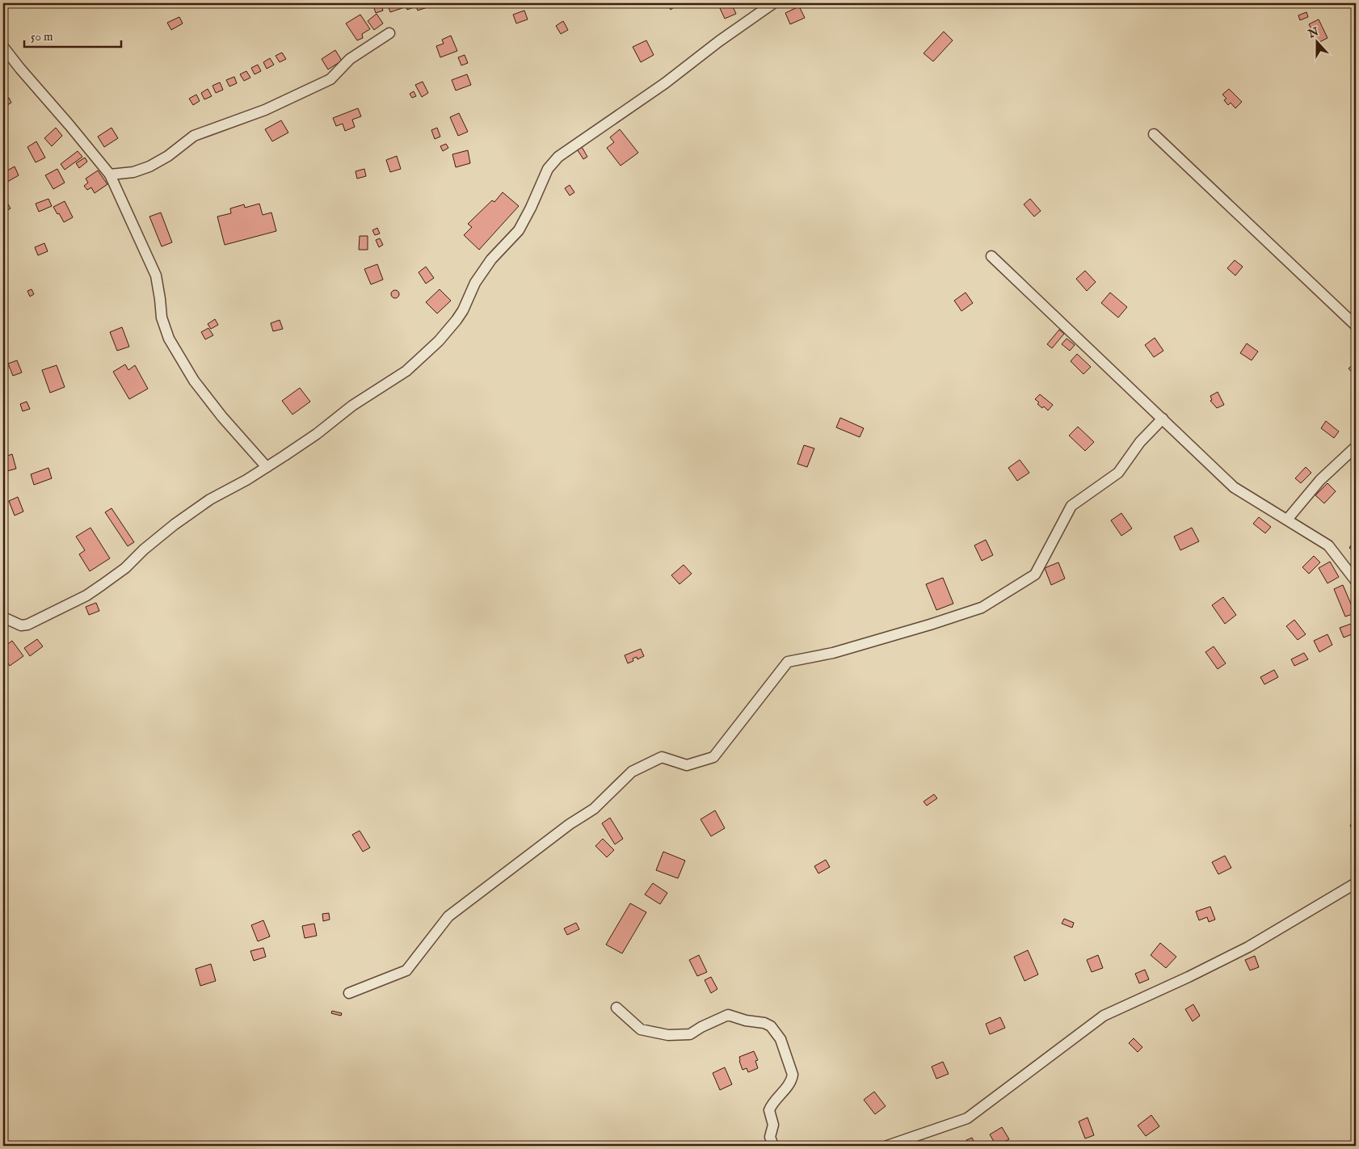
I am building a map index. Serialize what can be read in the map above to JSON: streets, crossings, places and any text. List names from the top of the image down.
{
  "scale_bar": "50 m",
  "north": "top"
}
